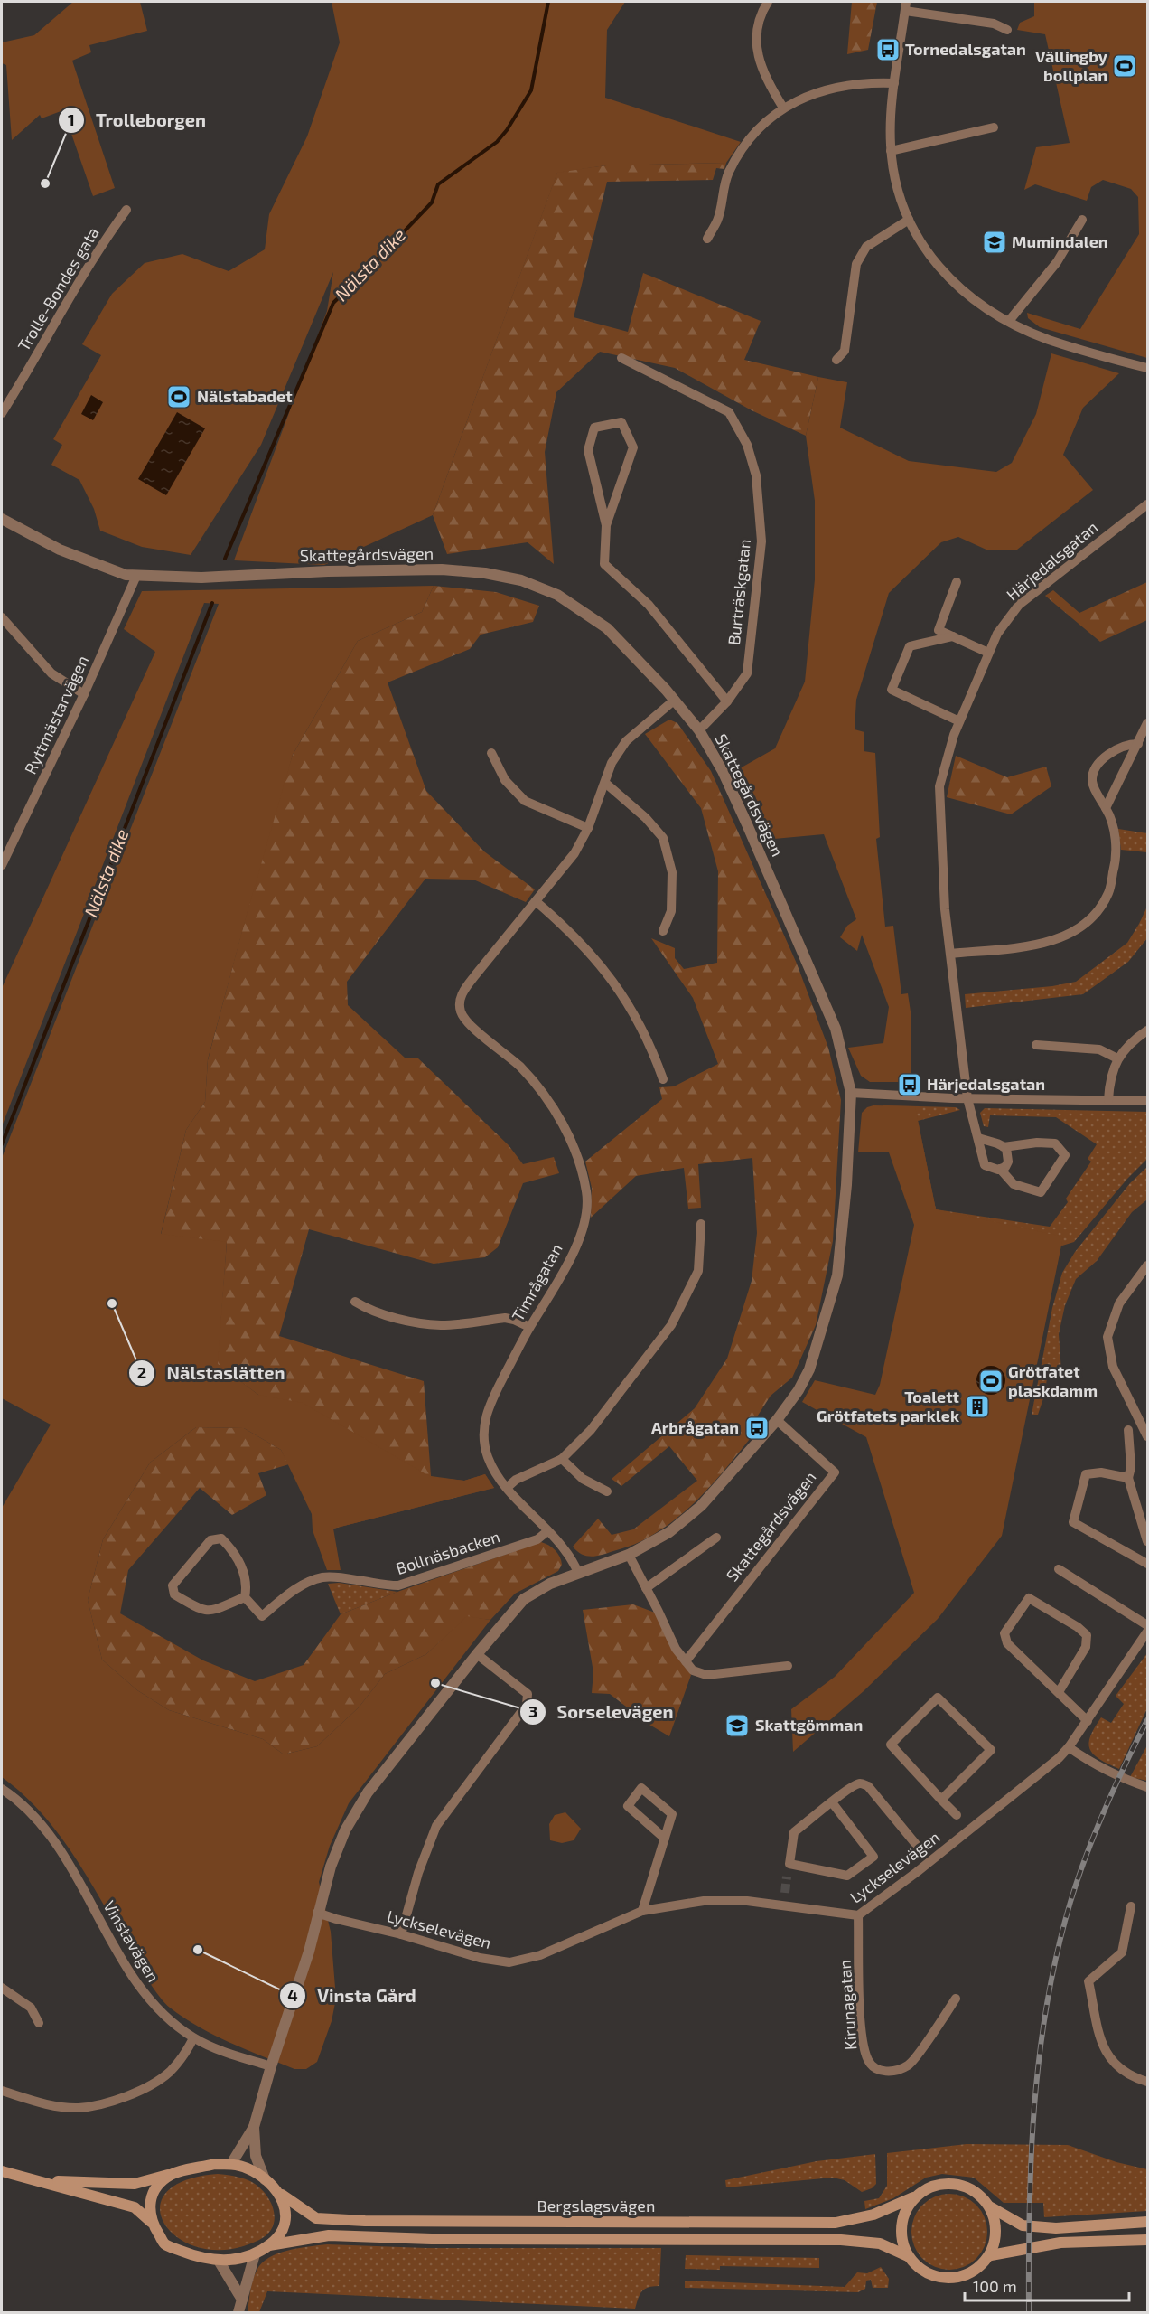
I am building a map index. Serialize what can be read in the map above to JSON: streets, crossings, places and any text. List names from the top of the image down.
{
  "streets": {
    "main road": ["Bergslagsvägen"],
    "street": [
      "Trolle-Bondes gata",
      "Skattegårdsvägen",
      "Härjedalsgatan",
      "Burträskgatan",
      "Ryttmästarvägen",
      "Timrågatan",
      "Bollnäsbacken",
      "Lyckselevägen",
      "Vinstavägen",
      "Kirunagatan"
    ]
  },
  "crossings": [
    ["Skattegårdsvägen", "Burträskgatan"],
    ["Skattegårdsvägen", "Ryttmästarvägen"],
    ["Skattegårdsvägen", "Timrågatan"],
    ["Skattegårdsvägen", "Lyckselevägen"],
    ["Skattegårdsvägen", "Vinstavägen"],
    ["Skattegårdsvägen", "Bergslagsvägen"],
    ["Timrågatan", "Bollnäsbacken"],
    ["Lyckselevägen", "Kirunagatan"]
  ],
  "water": ["Nälsta dike"],
  "places": {
    "bus stop": ["Tornedalsgatan", "Härjedalsgatan", "Arbrågatan"],
    "sports": ["Vällingby bollplan", "Nälstabadet", "Grötfatet plaskdamm"],
    "other": [
      "Trolleborgen",
      "Nälstaslätten",
      "Sorselevägen",
      "Vinsta Gård"
    ],
    "school or university": ["Mumindalen", "Skattgömman"],
    "building": ["Toalett Grötfatets parklek"]
  },
  "scale_bar": "100 m"
}
